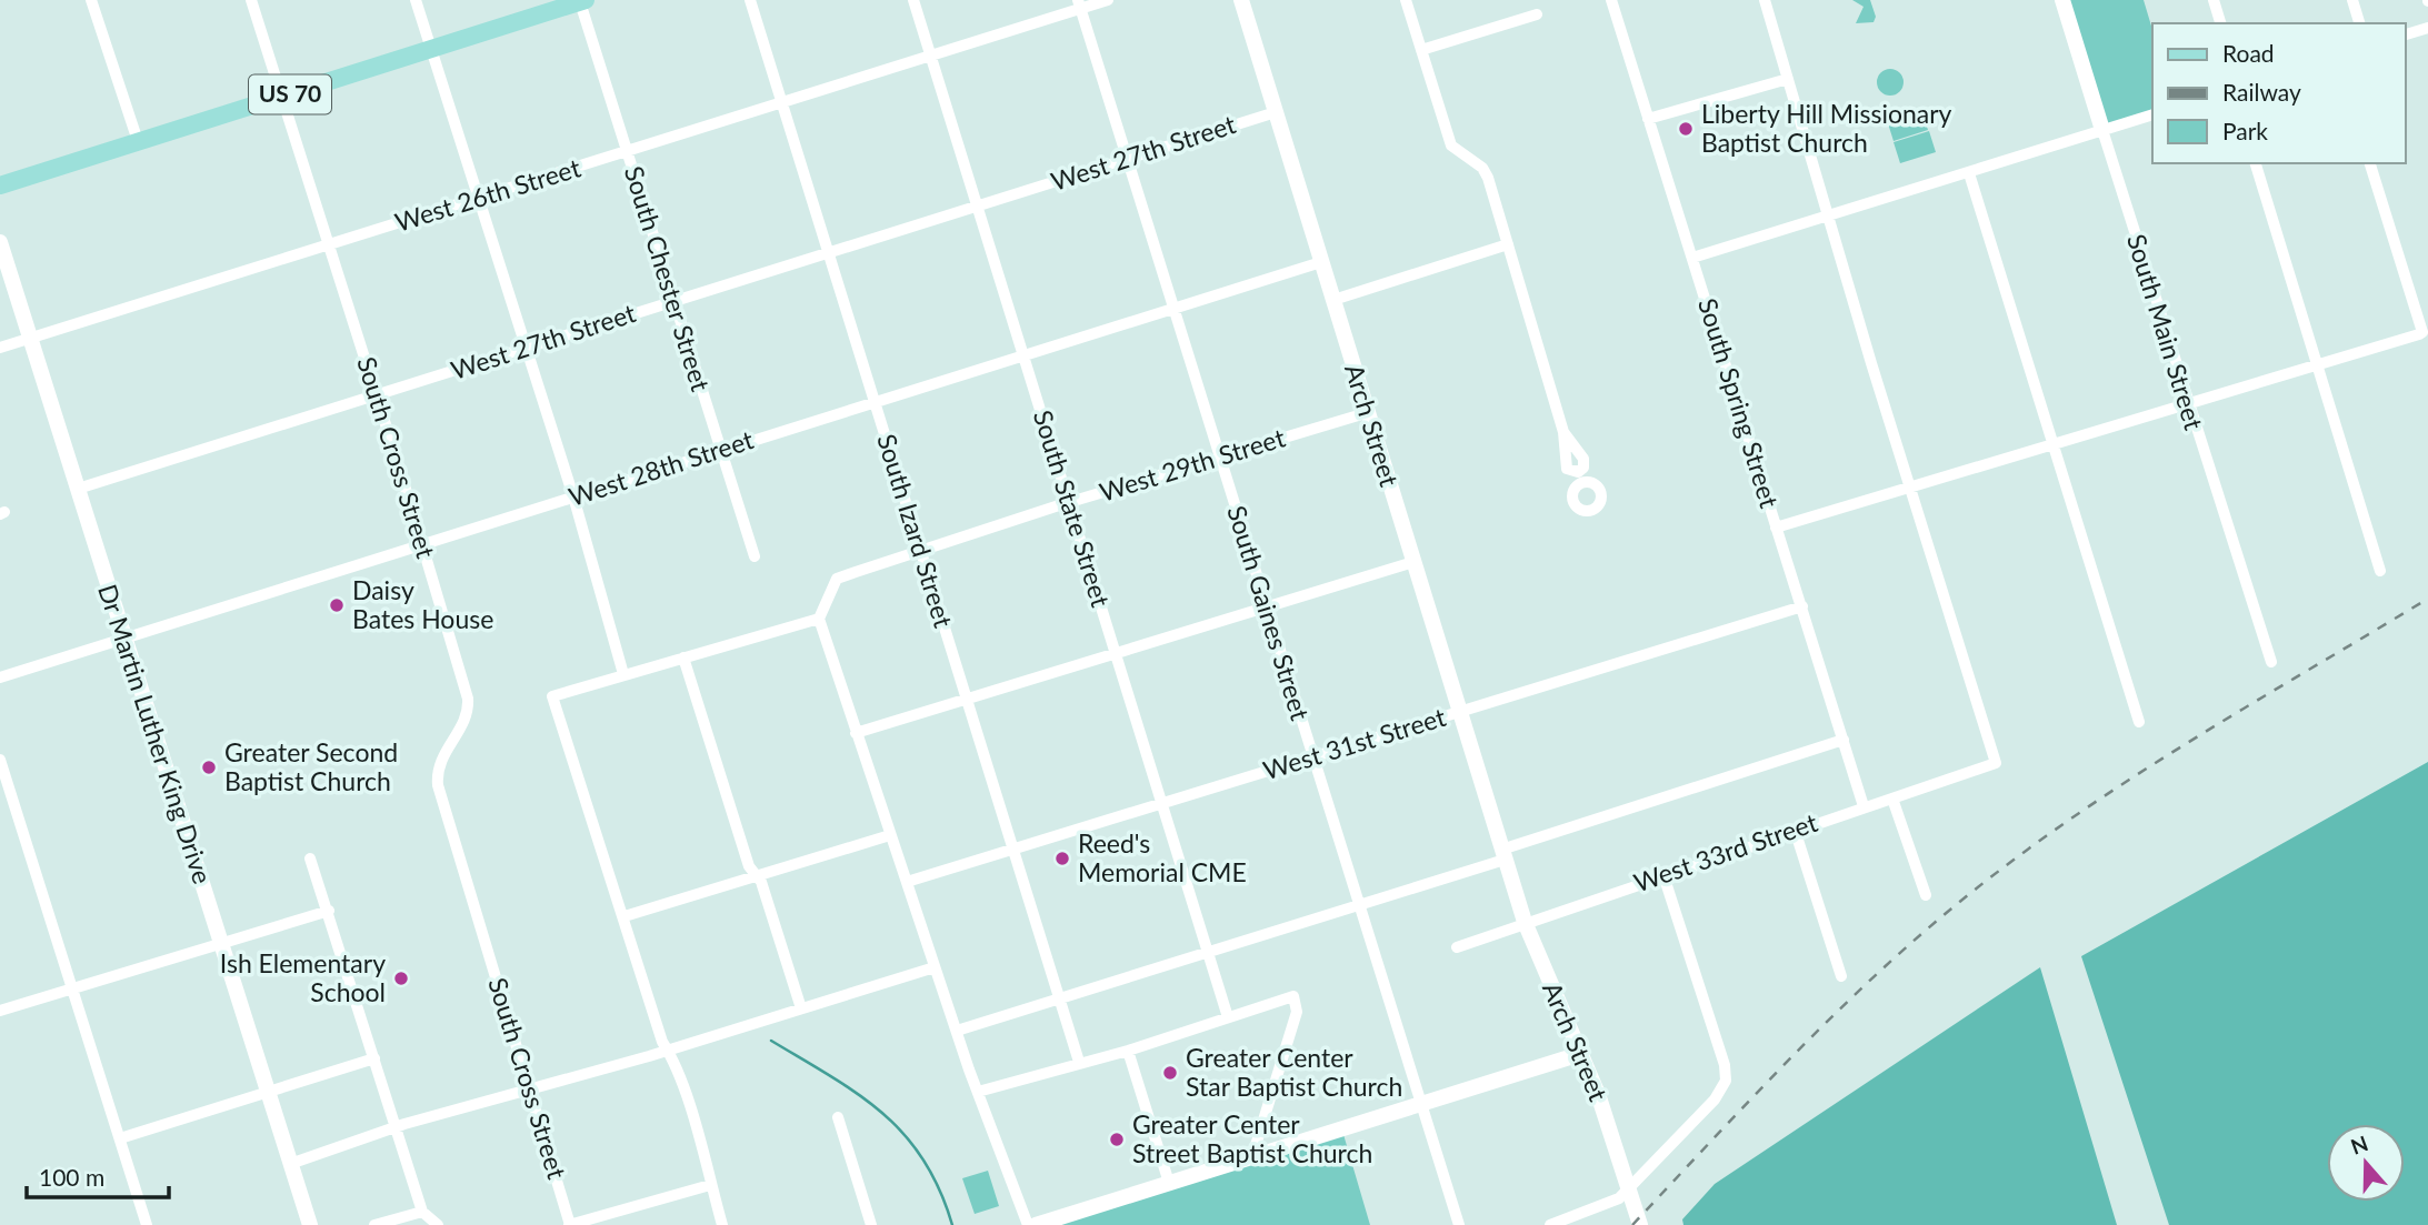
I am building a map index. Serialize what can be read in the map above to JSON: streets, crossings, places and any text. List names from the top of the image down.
{
  "streets": {
    "main road": ["US 70"],
    "street": [
      "West 27th Street",
      "West 26th Street",
      "South Chester Street",
      "South Main Street",
      "South Spring Street",
      "Arch Street",
      "South Cross Street",
      "West 29th Street",
      "West 28th Street",
      "South State Street",
      "South Izard Street",
      "South Gaines Street",
      "Dr Martin Luther King Drive",
      "West 31st Street",
      "West 33rd Street"
    ]
  },
  "crossings": [
    ["US 70", "South Chester Street"],
    ["US 70", "South Cross Street"],
    ["West 27th Street", "South Chester Street"],
    ["West 27th Street", "Arch Street"],
    ["West 27th Street", "South Cross Street"],
    ["West 27th Street", "South State Street"],
    ["West 27th Street", "South Izard Street"],
    ["West 27th Street", "South Gaines Street"],
    ["West 27th Street", "Dr Martin Luther King Drive"],
    ["West 26th Street", "South Chester Street"],
    ["West 26th Street", "South Cross Street"],
    ["West 26th Street", "South State Street"],
    ["West 26th Street", "South Izard Street"],
    ["West 26th Street", "South Gaines Street"],
    ["West 26th Street", "Dr Martin Luther King Drive"],
    ["South Chester Street", "West 28th Street"],
    ["South Spring Street", "West 31st Street"],
    ["South Spring Street", "West 33rd Street"],
    ["Arch Street", "West 29th Street"],
    ["Arch Street", "West 28th Street"],
    ["Arch Street", "West 31st Street"],
    ["Arch Street", "West 33rd Street"],
    ["South Cross Street", "West 28th Street"],
    ["West 29th Street", "South State Street"],
    ["West 29th Street", "South Izard Street"],
    ["West 29th Street", "South Gaines Street"],
    ["West 28th Street", "South State Street"],
    ["West 28th Street", "South Izard Street"],
    ["West 28th Street", "South Gaines Street"],
    ["West 28th Street", "Dr Martin Luther King Drive"],
    ["South State Street", "West 31st Street"],
    ["South Izard Street", "West 31st Street"],
    ["South Gaines Street", "West 31st Street"]
  ],
  "places": [
    "Liberty Hill Missionary Baptist Church",
    "Daisy Bates House",
    "Greater Second Baptist Church",
    "Reed's Memorial CME",
    "Ish Elementary School",
    "Greater Center Star Baptist Church",
    "Greater Center Street Baptist Church"
  ],
  "legend": ["Road", "Railway", "Park"],
  "scale_bar": "100 m",
  "north": "top"
}
